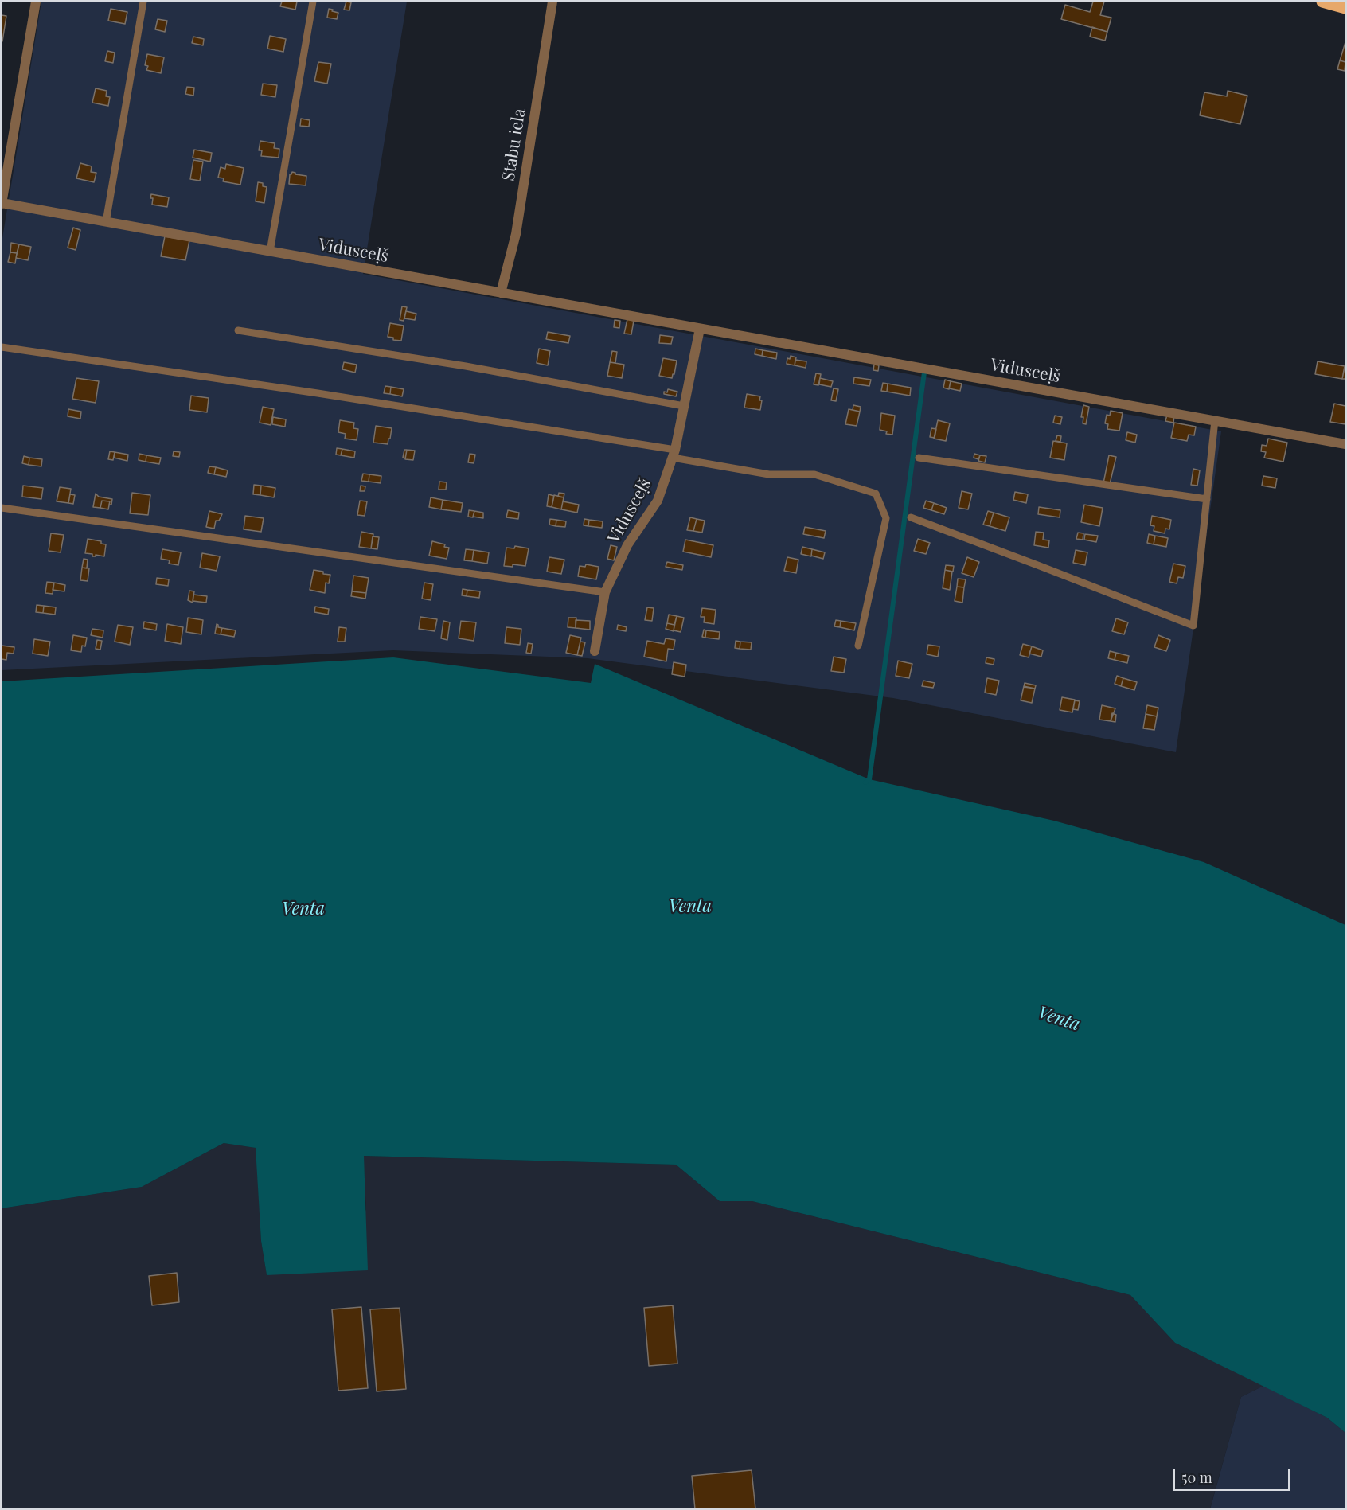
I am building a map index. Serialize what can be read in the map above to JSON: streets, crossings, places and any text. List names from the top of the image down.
{
  "streets": {
    "street": ["Stabu iela", "Vidusceļš"]
  },
  "crossings": [
    ["Stabu iela", "Vidusceļš"]
  ],
  "water": ["Venta"],
  "scale_bar": "50 m"
}
